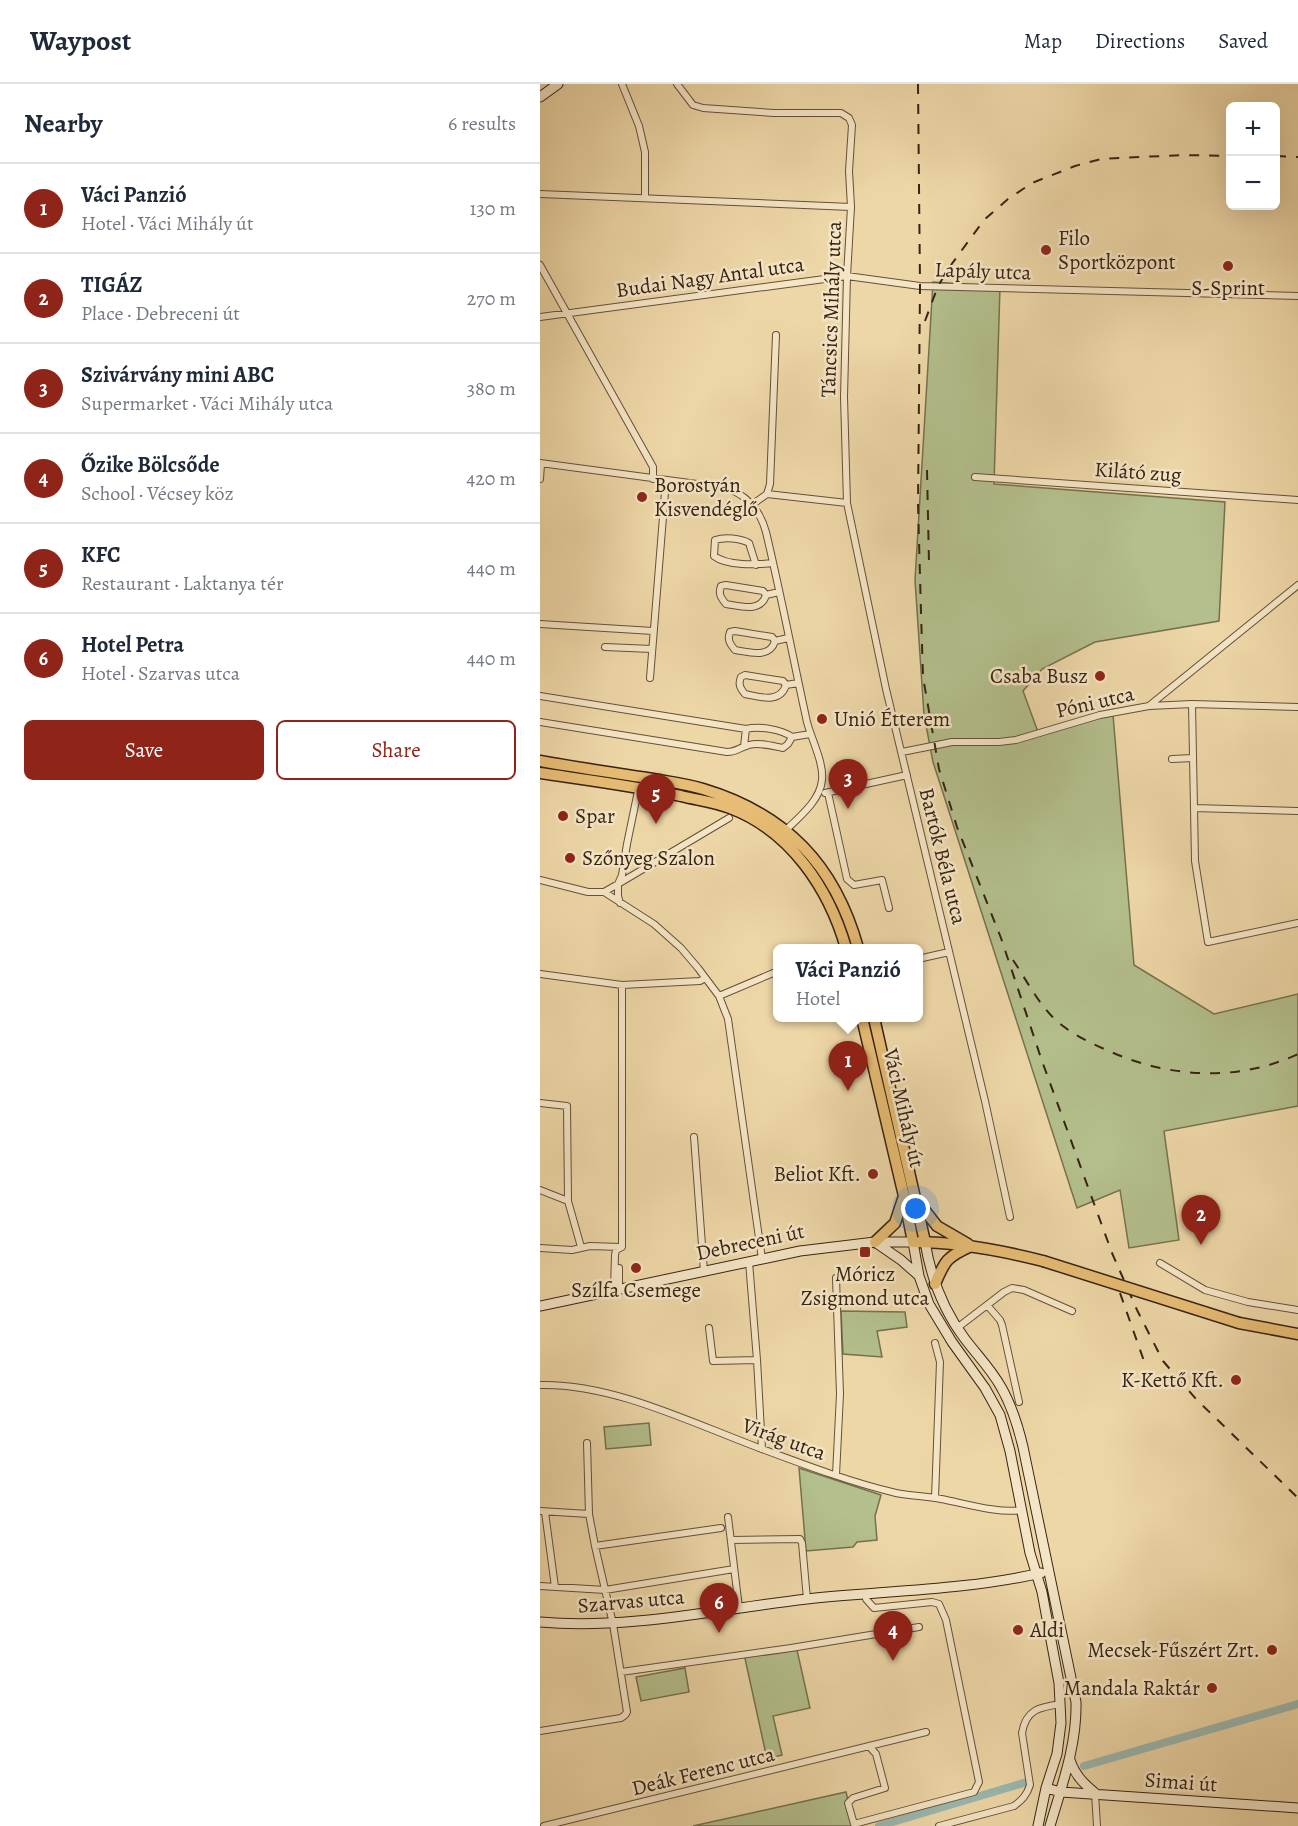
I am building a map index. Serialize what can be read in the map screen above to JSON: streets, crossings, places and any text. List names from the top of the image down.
{
  "streets": {
    "main road": [
      "Váci Mihály út",
      "Debreceni út",
      "Szarvas utca",
      "Simai út"
    ],
    "street": [
      "Lapály utca",
      "Budai Nagy Antal utca",
      "Táncsics Mihály utca",
      "Kilátó zug",
      "Póni utca",
      "Bartók Béla utca",
      "Virág utca",
      "Deák Ferenc utca"
    ]
  },
  "crossings": [
    ["Lapály utca", "Budai Nagy Antal utca"],
    ["Budai Nagy Antal utca", "Táncsics Mihály utca"],
    ["Táncsics Mihály utca", "Bartók Béla utca"],
    ["Póni utca", "Bartók Béla utca"],
    ["Váci Mihály út", "Debreceni út"]
  ],
  "places": {
    "other": [
      "Filo Sportközpont",
      "S-Sprint",
      "Borostyán Kisvendéglő",
      "Csaba Busz",
      "Unió Étterem",
      "Spar",
      "Szőnyeg Szalon",
      "Beliot Kft.",
      "Szílfa Csemege",
      "K-Kettő Kft.",
      "Aldi",
      "Mecsek-Fűszért Zrt.",
      "Mandala Raktár"
    ],
    "transit": ["Móricz Zsigmond utca"]
  },
  "page": {
    "header": "Waypost",
    "nav": ["Map", "Directions", "Saved"],
    "heading": ["Nearby", "6 results"],
    "map_buttons": ["+", "−"],
    "list": [
      {
        "mark": "1",
        "name": "Váci Panzió",
        "note": "Hotel · Váci Mihály út",
        "value": "130 m"
      },
      {
        "mark": "2",
        "name": "TIGÁZ",
        "note": "Place · Debreceni út",
        "value": "270 m"
      },
      {
        "mark": "3",
        "name": "Szivárvány mini ABC",
        "note": "Supermarket · Váci Mihály utca",
        "value": "380 m"
      },
      {
        "mark": "4",
        "name": "Őzike Bölcsőde",
        "note": "School · Vécsey köz",
        "value": "420 m"
      },
      {
        "mark": "5",
        "name": "KFC",
        "note": "Restaurant · Laktanya tér",
        "value": "440 m"
      },
      {
        "mark": "6",
        "name": "Hotel Petra",
        "note": "Hotel · Szarvas utca",
        "value": "440 m"
      }
    ],
    "buttons": ["Save", "Share"],
    "pins": [
      "3",
      "5",
      "1",
      "2",
      "6",
      "4"
    ],
    "popup": ["Váci Panzió", "Hotel"]
  }
}
